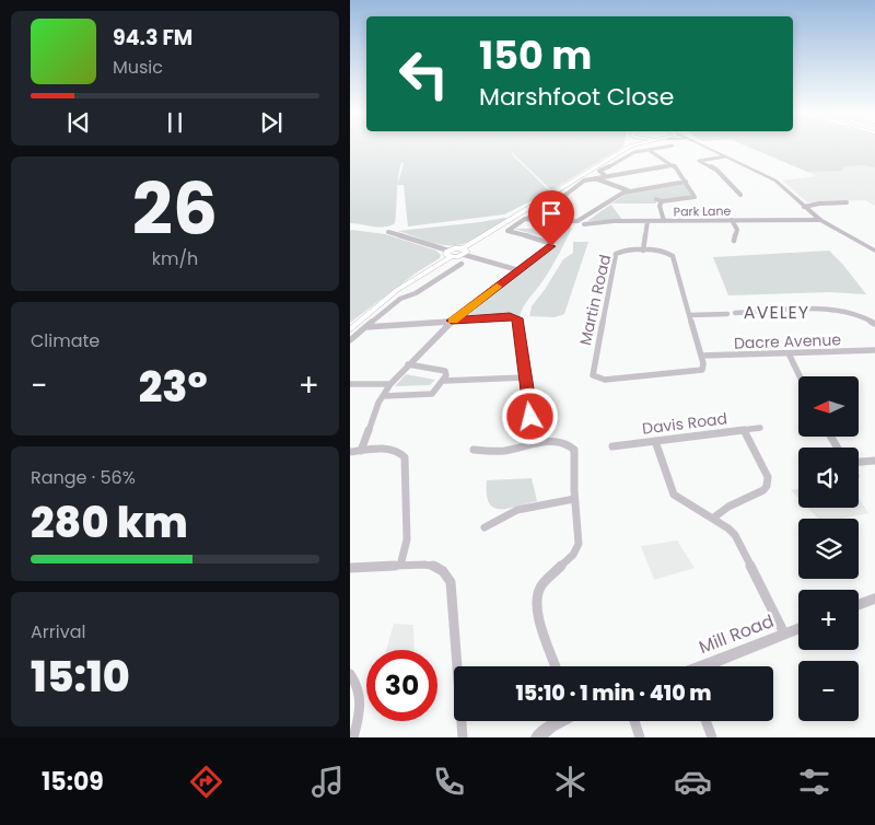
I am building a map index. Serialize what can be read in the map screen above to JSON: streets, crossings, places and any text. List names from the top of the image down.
{
  "streets": {
    "street": [
      "Park Lane",
      "Martin Road",
      "Dacre Avenue",
      "Davis Road",
      "Mill Road"
    ]
  },
  "crossings": [
    ["Martin Road", "Dacre Avenue"]
  ],
  "districts": ["AVELEY"],
  "north": "left",
  "page": {
    "turn": ["150 m", "Marshfoot Close"],
    "song": ["94.3 FM", "Music"],
    "tile": [
      ["26", "km/h"],
      "Climate",
      ["Range · 56%", "280 km"],
      ["Arrival", "15:10"]
    ],
    "heat": ["−", "23°", "+"],
    "map_buttons": ["+", "−"],
    "limit": "30",
    "trip": "15:10 · 1 min · 410 m",
    "tabs": "15:09"
  }
}
